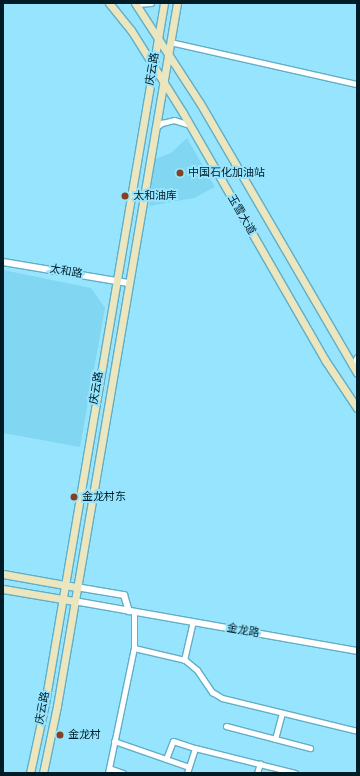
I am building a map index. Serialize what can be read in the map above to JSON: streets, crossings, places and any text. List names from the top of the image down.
{
  "streets": {
    "main road": ["庆云路", "玉雪大道", "金龙路"],
    "street": ["太和路"]
  },
  "crossings": [
    ["庆云路", "玉雪大道"],
    ["庆云路", "太和路"],
    ["庆云路", "金龙路"]
  ],
  "places": [
    "中国石化加油站",
    "太和油库",
    "金龙村东",
    "金龙村"
  ]
}
